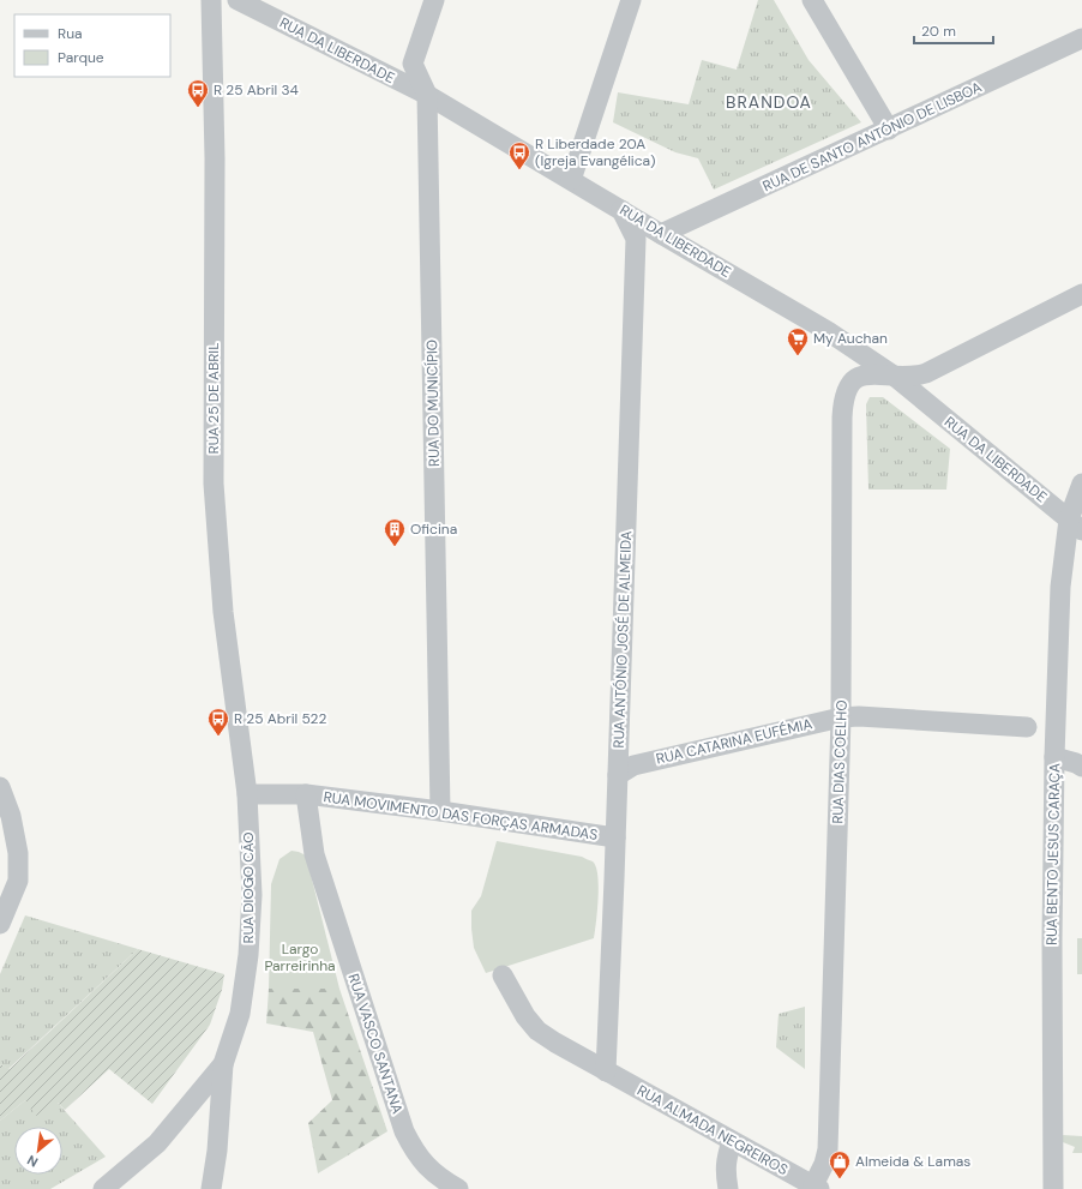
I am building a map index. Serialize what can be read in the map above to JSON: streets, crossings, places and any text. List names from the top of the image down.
{
  "streets": {
    "street": [
      "RUA DA LIBERDADE",
      "RUA DE SANTO ANTÓNIO DE LISBOA",
      "RUA 25 DE ABRIL",
      "RUA DO MUNICÍPIO",
      "RUA ANTÓNIO JOSÉ DE ALMEIDA",
      "RUA CATARINA EUFÉMIA",
      "RUA DIAS COELHO",
      "RUA MOVIMENTO DAS FORÇAS ARMADAS",
      "RUA BENTO JESUS CARAÇA",
      "RUA DIOGO CÃO",
      "RUA VASCO SANTANA",
      "RUA ALMADA NEGREIROS"
    ]
  },
  "crossings": [
    ["RUA DA LIBERDADE", "RUA DE SANTO ANTÓNIO DE LISBOA"],
    ["RUA DA LIBERDADE", "RUA DO MUNICÍPIO"],
    ["RUA DA LIBERDADE", "RUA ANTÓNIO JOSÉ DE ALMEIDA"],
    ["RUA DA LIBERDADE", "RUA DIAS COELHO"],
    ["RUA DA LIBERDADE", "RUA BENTO JESUS CARAÇA"],
    ["RUA 25 DE ABRIL", "RUA MOVIMENTO DAS FORÇAS ARMADAS"],
    ["RUA 25 DE ABRIL", "RUA DIOGO CÃO"],
    ["RUA DO MUNICÍPIO", "RUA MOVIMENTO DAS FORÇAS ARMADAS"],
    ["RUA ANTÓNIO JOSÉ DE ALMEIDA", "RUA CATARINA EUFÉMIA"],
    ["RUA ANTÓNIO JOSÉ DE ALMEIDA", "RUA MOVIMENTO DAS FORÇAS ARMADAS"],
    ["RUA ANTÓNIO JOSÉ DE ALMEIDA", "RUA ALMADA NEGREIROS"],
    ["RUA CATARINA EUFÉMIA", "RUA DIAS COELHO"],
    ["RUA DIAS COELHO", "RUA ALMADA NEGREIROS"],
    ["RUA MOVIMENTO DAS FORÇAS ARMADAS", "RUA DIOGO CÃO"],
    ["RUA MOVIMENTO DAS FORÇAS ARMADAS", "RUA VASCO SANTANA"]
  ],
  "districts": ["BRANDOA"],
  "parks": ["Largo Parreirinha"],
  "places": {
    "bus stop": ["R 25 Abril 34", "R Liberdade 20A (Igreja Evangélica)", "R 25 Abril 522"],
    "supermarket": ["My Auchan"],
    "building": ["Oficina"],
    "shop": ["Almeida & Lamas"]
  },
  "legend": ["Rua", "Parque"],
  "scale_bar": "20 m",
  "north": "bottom left"
}
